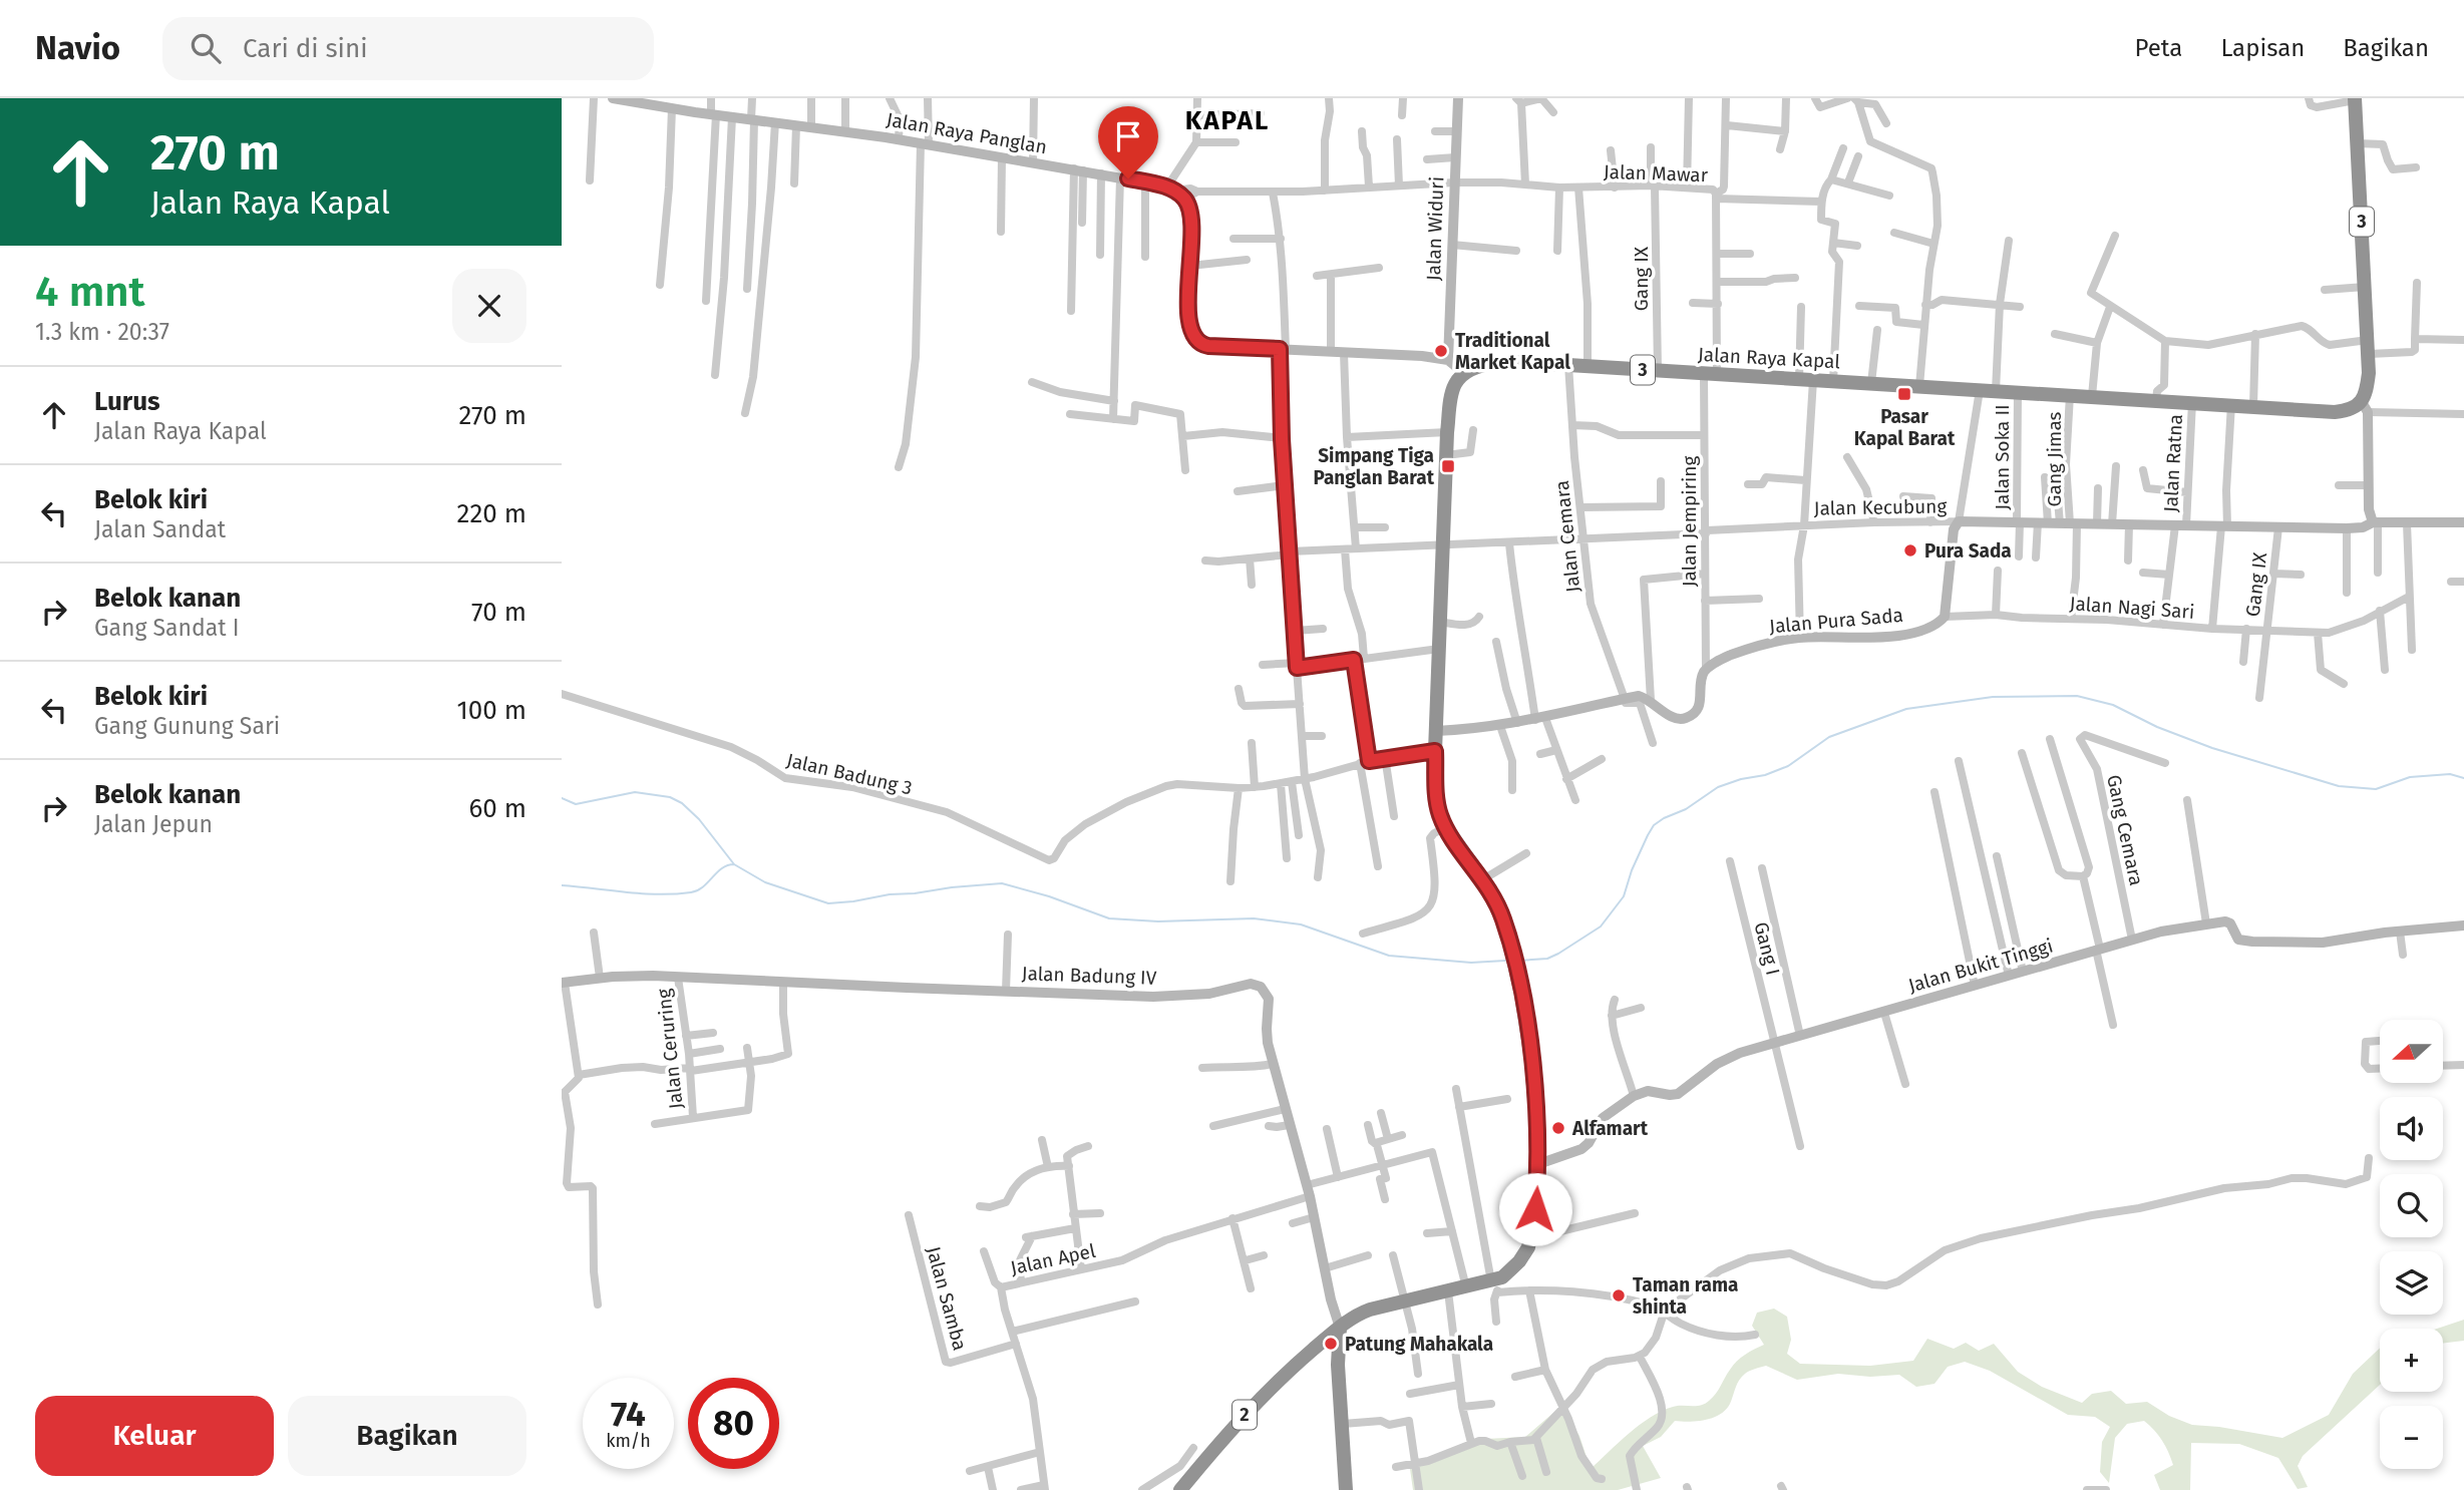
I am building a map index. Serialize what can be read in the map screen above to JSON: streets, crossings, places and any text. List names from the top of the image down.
{
  "streets": {
    "highway": ["3", "Jalan Raya Kapal", "2"],
    "street": [
      "Jalan Raya Panglan",
      "Jalan Mawar",
      "Jalan Widuri",
      "Gang IX",
      "Jalan Soka II",
      "Gang Jimas",
      "Jalan Ratna",
      "Jalan Kecubung",
      "Jalan Jempiring",
      "Jalan Cemara",
      "Jalan Nagi Sari",
      "Jalan Pura Sada",
      "Jalan Badung 3",
      "Gang Cemara",
      "Gang I",
      "Jalan Bukit Tinggi",
      "Jalan Badung IV",
      "Jalan Ceruring",
      "Jalan Apel",
      "Jalan Samba"
    ]
  },
  "crossings": [
    ["Jalan Raya Panglan", "Jalan Mawar"],
    ["Jalan Mawar", "Jalan Widuri"],
    ["Jalan Mawar", "Gang IX"],
    ["Jalan Mawar", "Jalan Raya Kapal"],
    ["Jalan Mawar", "Jalan Jempiring"],
    ["3", "Jalan Raya Kapal"],
    ["Gang IX", "Jalan Raya Kapal"],
    ["Gang IX", "Jalan Nagi Sari"],
    ["Jalan Raya Kapal", "Jalan Soka II"],
    ["Jalan Raya Kapal", "Gang Jimas"],
    ["Jalan Raya Kapal", "Jalan Ratna"],
    ["Jalan Raya Kapal", "Jalan Jempiring"],
    ["Jalan Raya Kapal", "Jalan Cemara"],
    ["Jalan Ratna", "Jalan Nagi Sari"],
    ["Jalan Kecubung", "Jalan Jempiring"],
    ["Jalan Kecubung", "Jalan Cemara"],
    ["Jalan Jempiring", "Jalan Pura Sada"],
    ["Jalan Nagi Sari", "Jalan Pura Sada"],
    ["Gang Cemara", "Jalan Bukit Tinggi"],
    ["Gang I", "Jalan Bukit Tinggi"],
    ["Jalan Badung IV", "Jalan Ceruring"],
    ["Jalan Badung IV", "Jalan Apel"],
    ["Jalan Apel", "Jalan Samba"]
  ],
  "districts": ["KAPAL"],
  "places": {
    "other": [
      "Traditional Market Kapal",
      "Pura Sada",
      "Alfamart",
      "Taman rama shinta",
      "Patung Mahakala"
    ],
    "transit": ["Pasar Kapal Barat", "Simpang Tiga Panglan Barat"]
  },
  "north": "left",
  "page": {
    "header": "Navio",
    "search": "Cari di sini",
    "nav": ["Peta", "Lapisan", "Bagikan"],
    "turn": ["270 m", "Jalan Raya Kapal"],
    "heading": ["4 mnt", "1.3 km · 20:37"],
    "list": [
      {
        "name": "Lurus",
        "note": "Jalan Raya Kapal",
        "value": "270 m"
      },
      {
        "name": "Belok kiri",
        "note": "Jalan Sandat",
        "value": "220 m"
      },
      {
        "name": "Belok kanan",
        "note": "Gang Sandat I",
        "value": "70 m"
      },
      {
        "name": "Belok kiri",
        "note": "Gang Gunung Sari",
        "value": "100 m"
      },
      {
        "name": "Belok kanan",
        "note": "Jalan Jepun",
        "value": "60 m"
      }
    ],
    "map_buttons": ["+", "−"],
    "speed": "74 km/h",
    "limit": "80",
    "buttons": ["Keluar", "Bagikan"]
  }
}
